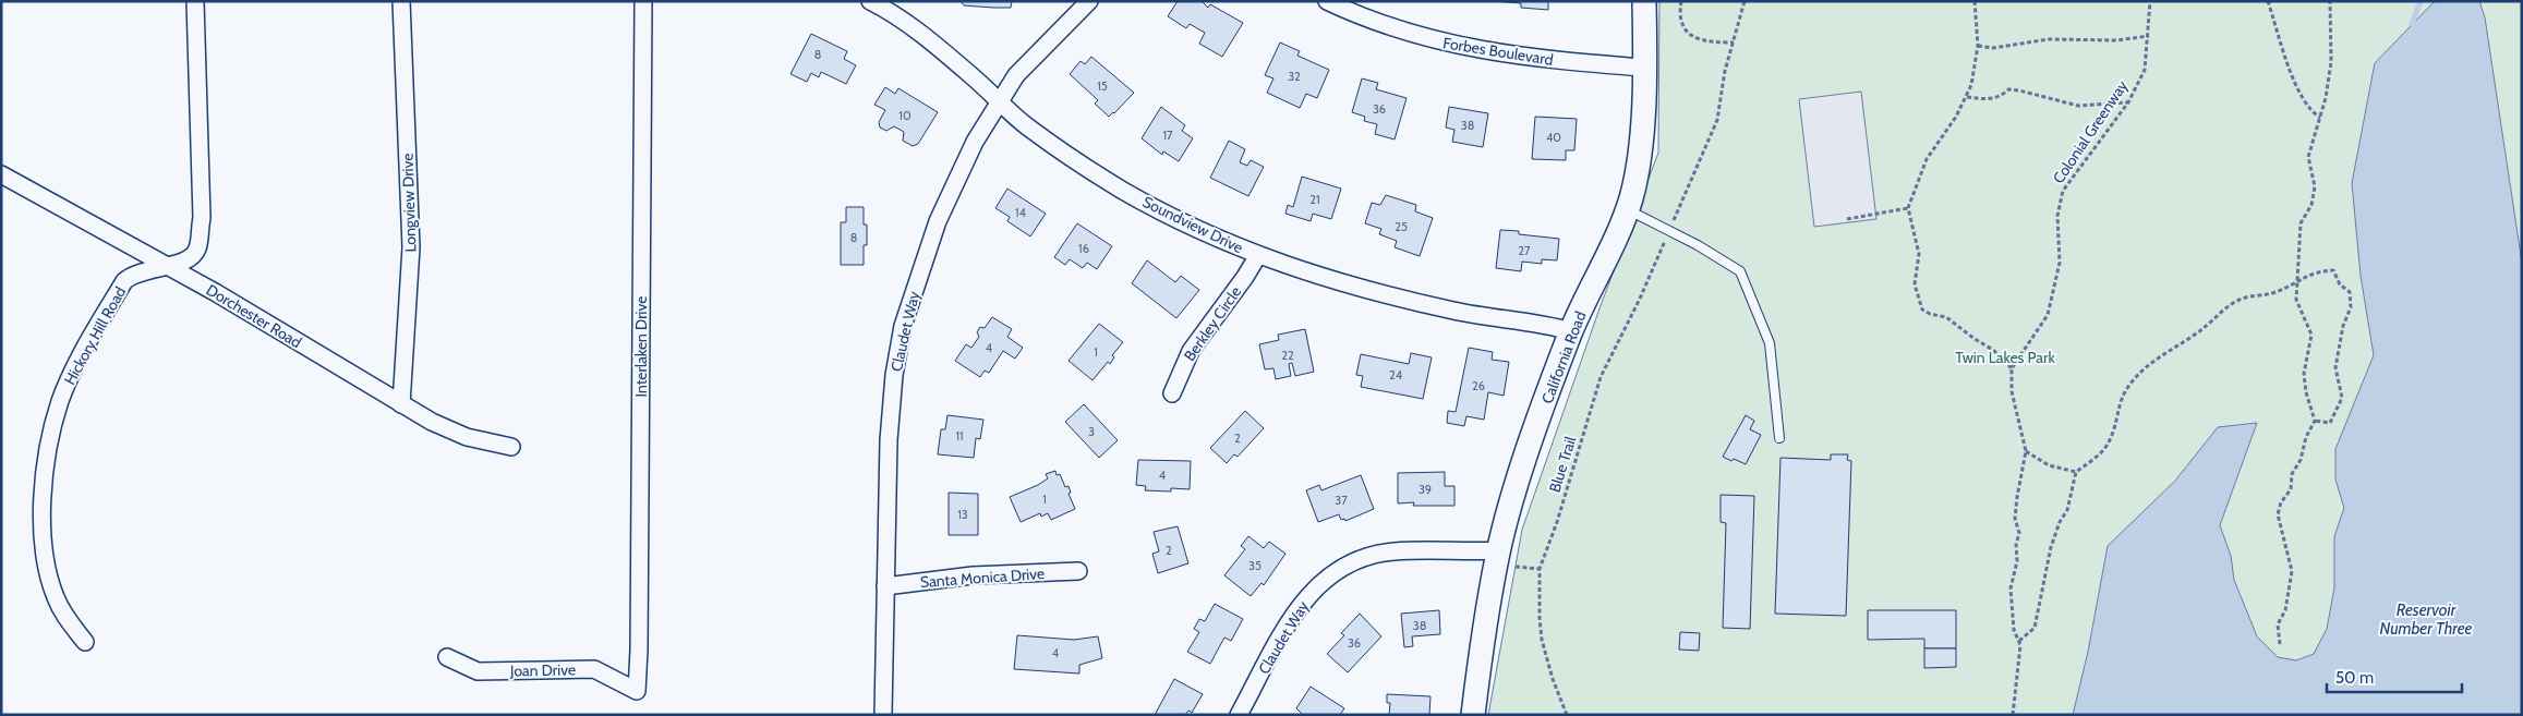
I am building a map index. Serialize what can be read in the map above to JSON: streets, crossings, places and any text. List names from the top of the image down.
{
  "streets": {
    "main road": ["California Road"],
    "street": [
      "Forbes Boulevard",
      "Longview Drive",
      "Soundview Drive",
      "Dorchester Road",
      "Berkley Circle",
      "Claudet Way",
      "Hickory Hill Road",
      "Interlaken Drive",
      "Santa Monica Drive",
      "Joan Drive"
    ],
    "path": ["Colonial Greenway", "Blue Trail"]
  },
  "crossings": [
    ["Forbes Boulevard", "California Road"],
    ["Longview Drive", "Dorchester Road"],
    ["Soundview Drive", "Berkley Circle"],
    ["Soundview Drive", "Claudet Way"],
    ["Soundview Drive", "California Road"],
    ["Dorchester Road", "Hickory Hill Road"],
    ["Claudet Way", "California Road"],
    ["Claudet Way", "Santa Monica Drive"],
    ["Interlaken Drive", "Joan Drive"]
  ],
  "water": ["Reservoir Number Three"],
  "parks": ["Twin Lakes Park"],
  "house_numbers": [
    "8",
    "32",
    "15",
    "36",
    "10",
    "38",
    "17",
    "40",
    "21",
    "14",
    "25",
    "8",
    "16",
    "27",
    "4",
    "1",
    "22",
    "24",
    "26",
    "3",
    "11",
    "2",
    "4",
    "39",
    "1",
    "37",
    "13",
    "2",
    "35",
    "38",
    "36",
    "4"
  ],
  "scale_bar": "50 m"
}
